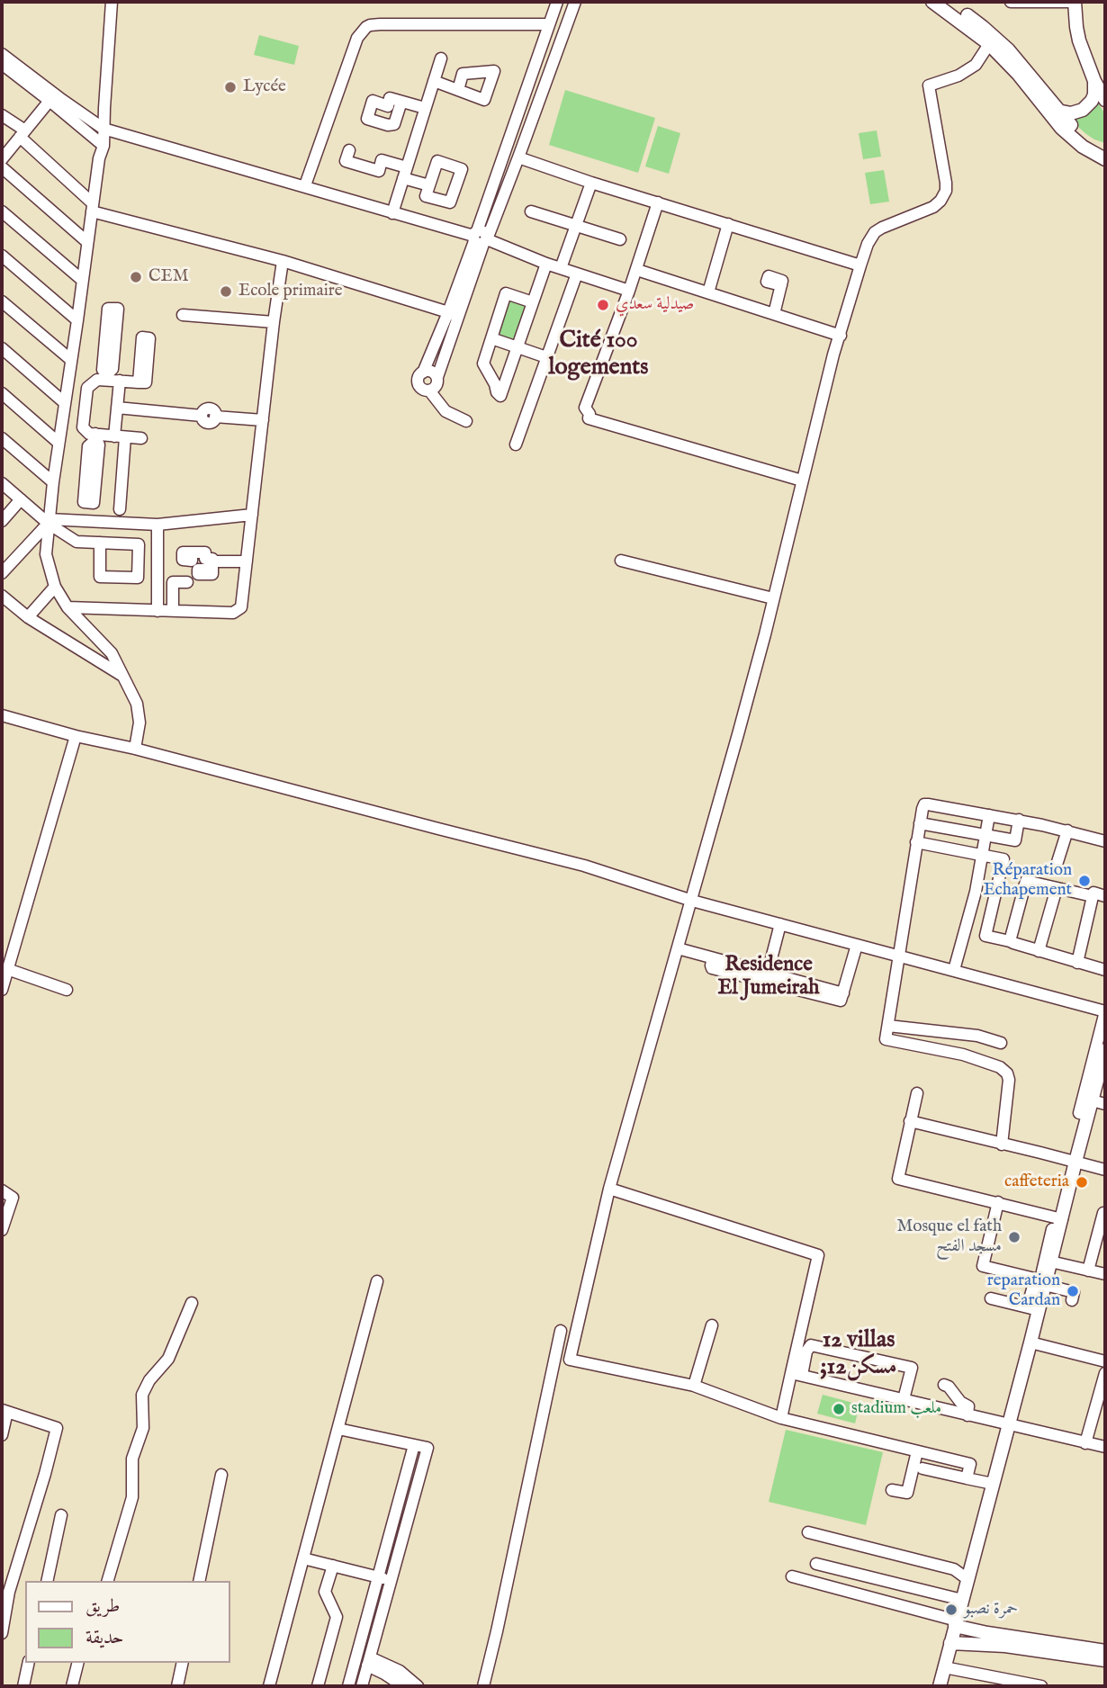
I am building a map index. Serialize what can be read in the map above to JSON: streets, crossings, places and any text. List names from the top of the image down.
{
  "districts": ["Cité 100 logements", "Residence El Jumeirah", "12 villas ;12مسكن"],
  "places": [
    "Lycée",
    "CEM",
    "Ecole primaire",
    "صيدلية سعدي",
    "Réparation Echapement",
    "caffeteria",
    "Mosque el fath مسجد الفتح",
    "reparation Cardan",
    "stadium ملعب",
    "حمرة نصبو"
  ],
  "legend": ["طريق", "حديقة"]
}
